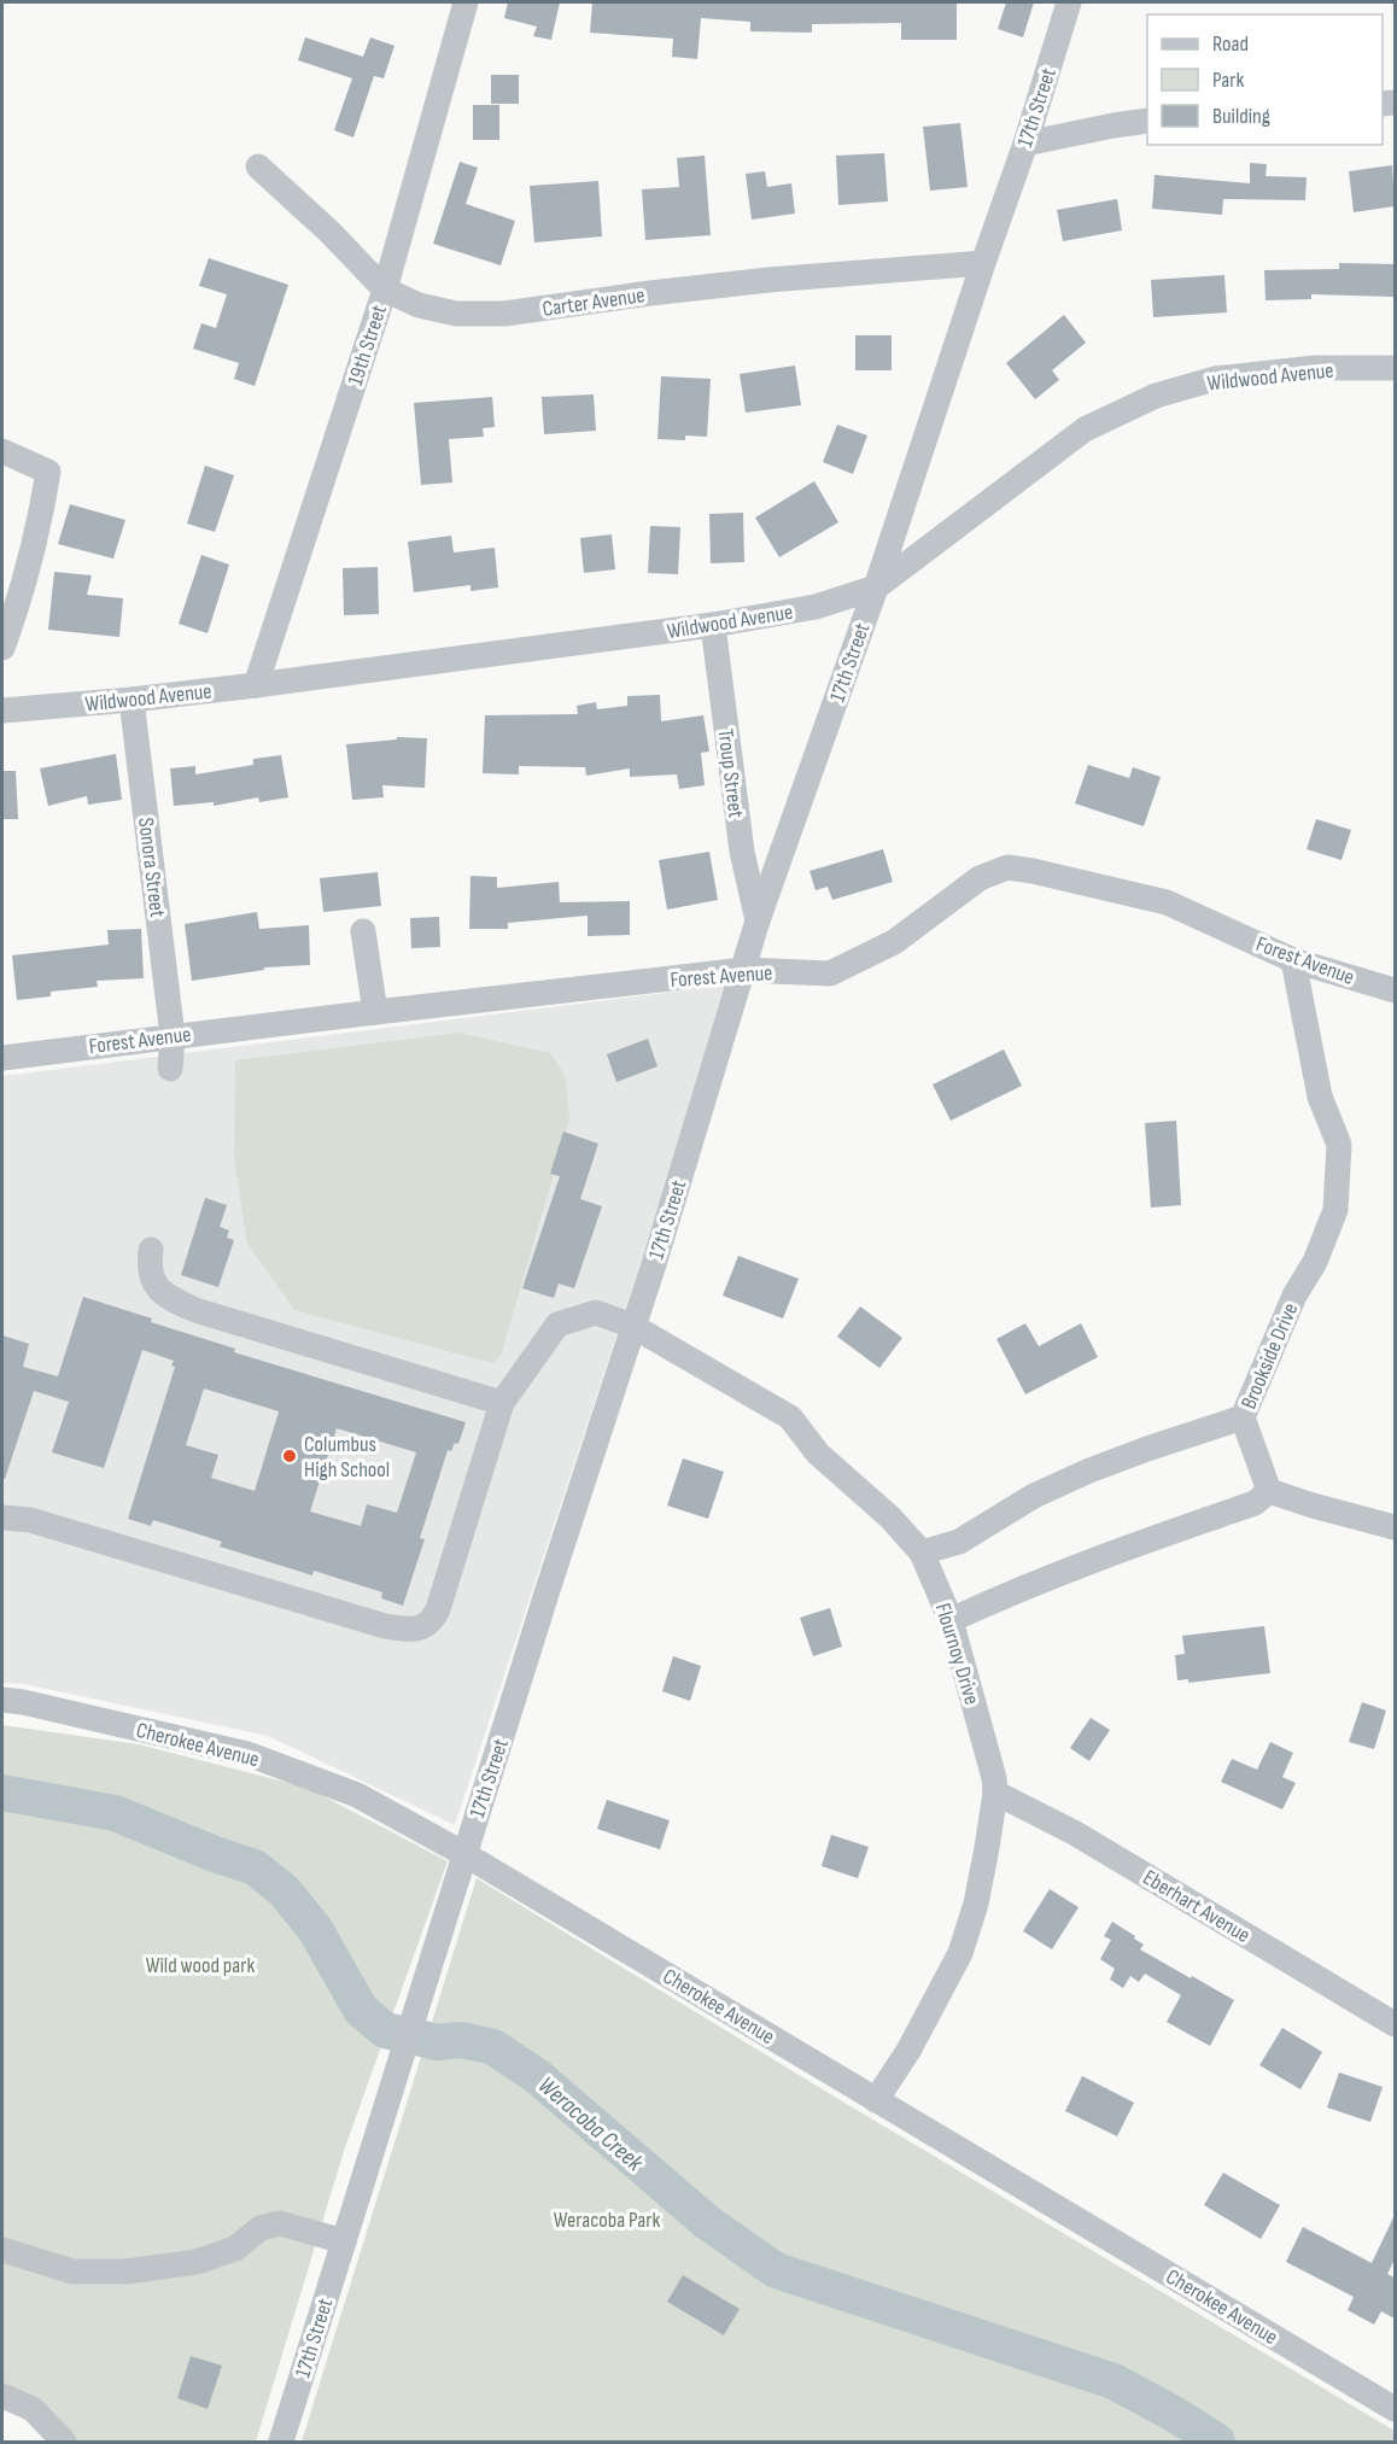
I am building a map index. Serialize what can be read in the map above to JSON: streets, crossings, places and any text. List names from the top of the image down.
{
  "streets": {
    "street": [
      "17th Street",
      "Carter Avenue",
      "19th Street",
      "Wildwood Avenue",
      "Troup Street",
      "Sonora Street",
      "Forest Avenue",
      "Brookside Drive",
      "Flournoy Drive",
      "Cherokee Avenue",
      "Eberhart Avenue"
    ]
  },
  "crossings": [
    ["17th Street", "Carter Avenue"],
    ["17th Street", "Wildwood Avenue"],
    ["17th Street", "Troup Street"],
    ["17th Street", "Forest Avenue"],
    ["17th Street", "Flournoy Drive"],
    ["17th Street", "Cherokee Avenue"],
    ["Carter Avenue", "19th Street"],
    ["19th Street", "Wildwood Avenue"],
    ["Wildwood Avenue", "Troup Street"],
    ["Wildwood Avenue", "Sonora Street"],
    ["Sonora Street", "Forest Avenue"],
    ["Forest Avenue", "Brookside Drive"],
    ["Brookside Drive", "Flournoy Drive"],
    ["Flournoy Drive", "Cherokee Avenue"],
    ["Flournoy Drive", "Eberhart Avenue"]
  ],
  "water": ["Weracoba Creek"],
  "parks": ["Wild wood park", "Weracoba Park"],
  "places": ["Columbus High School"],
  "legend": ["Road", "Park", "Building"]
}
